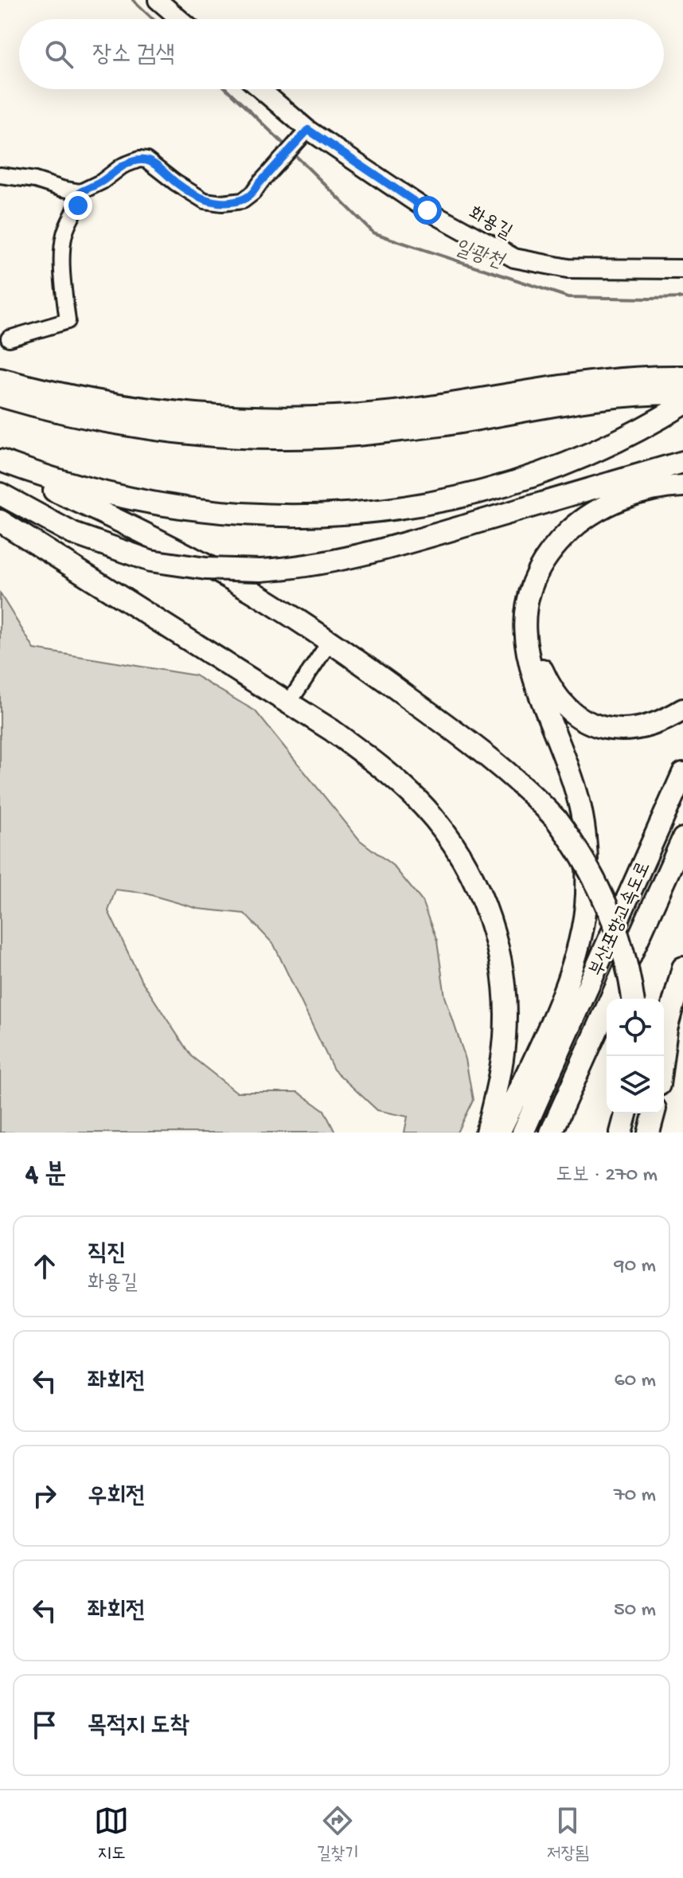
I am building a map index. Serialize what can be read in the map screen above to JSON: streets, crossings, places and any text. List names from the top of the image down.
{
  "streets": {
    "highway": ["부산포항고속도로"],
    "main road": ["화용길"]
  },
  "water": ["일광천"],
  "page": {
    "search": "장소 검색",
    "heading": ["4 분", "도보 · 270 m"],
    "list": [
      ["직진", "화용길", "90 m"],
      ["좌회전", "60 m"],
      ["우회전", "70 m"],
      ["좌회전", "50 m"],
      "목적지 도착"
    ],
    "nav": ["지도", "길찾기", "저장됨"]
  }
}
